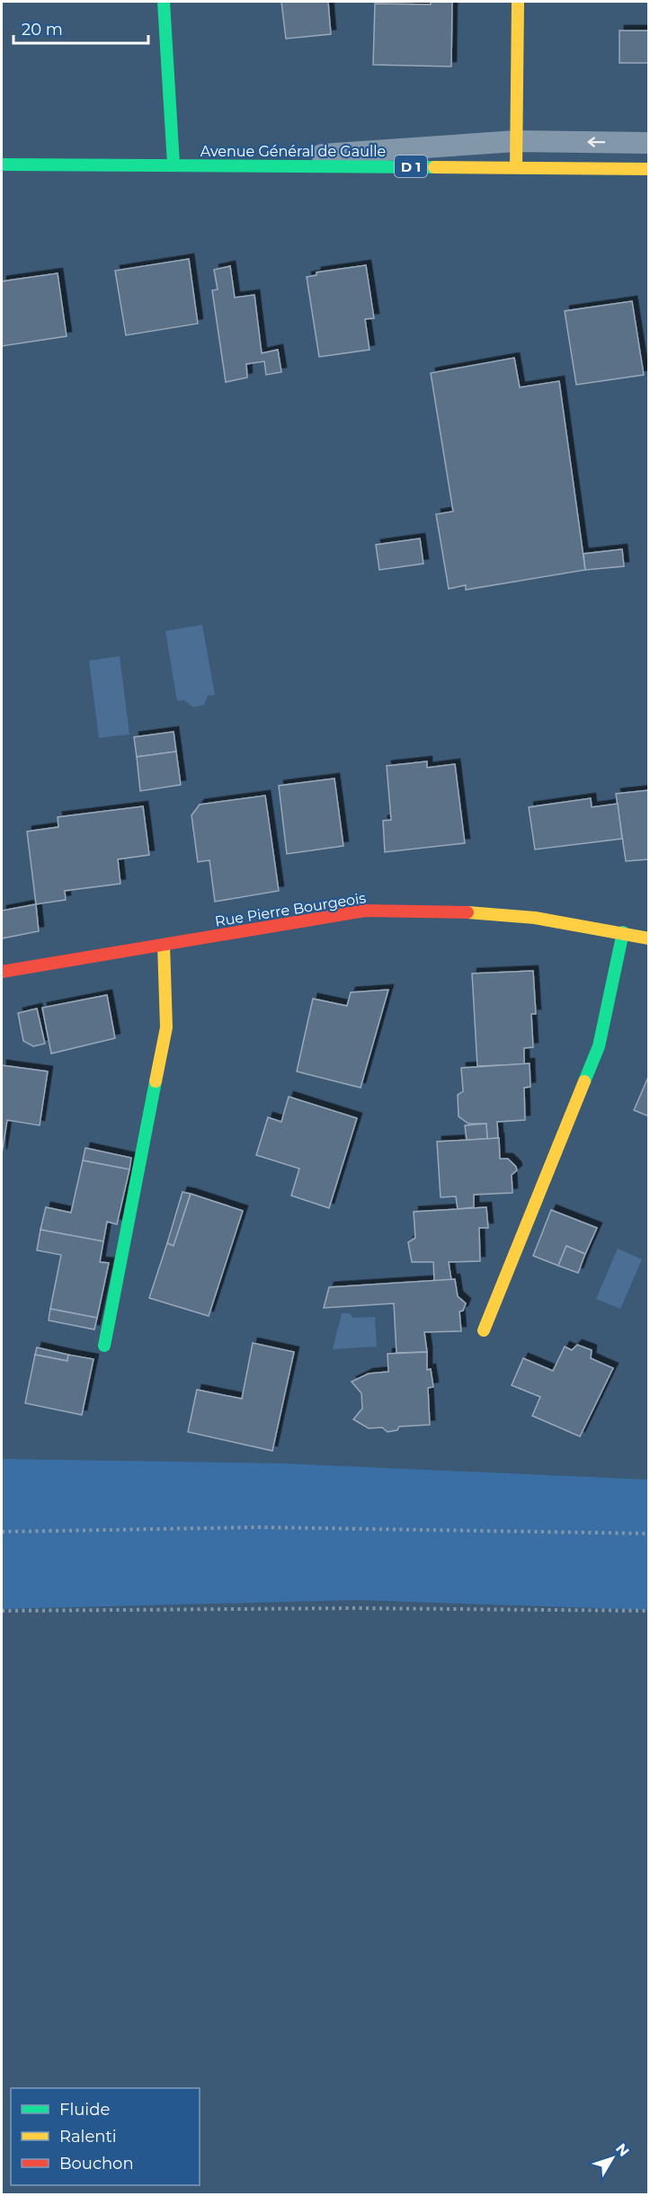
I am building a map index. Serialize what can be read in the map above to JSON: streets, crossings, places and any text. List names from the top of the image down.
{
  "streets": {
    "street": ["Avenue Général de Gaulle", "D 1", "Rue Pierre Bourgeois"]
  },
  "legend": ["Fluide", "Ralenti", "Bouchon"],
  "scale_bar": "20 m",
  "north": "top right"
}
